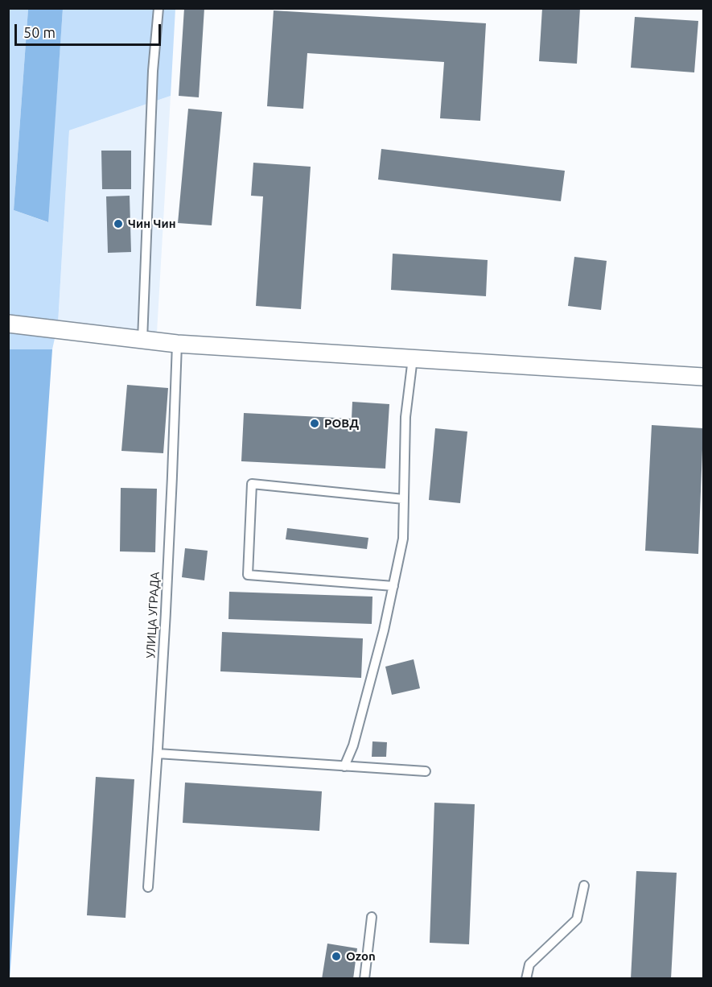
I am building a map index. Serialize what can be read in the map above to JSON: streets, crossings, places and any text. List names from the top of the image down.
{
  "streets": {
    "lane": ["УЛИЦА УГРАДА"]
  },
  "places": ["Чин Чин", "РОВД", "Ozon"],
  "scale_bar": "50 m"
}
